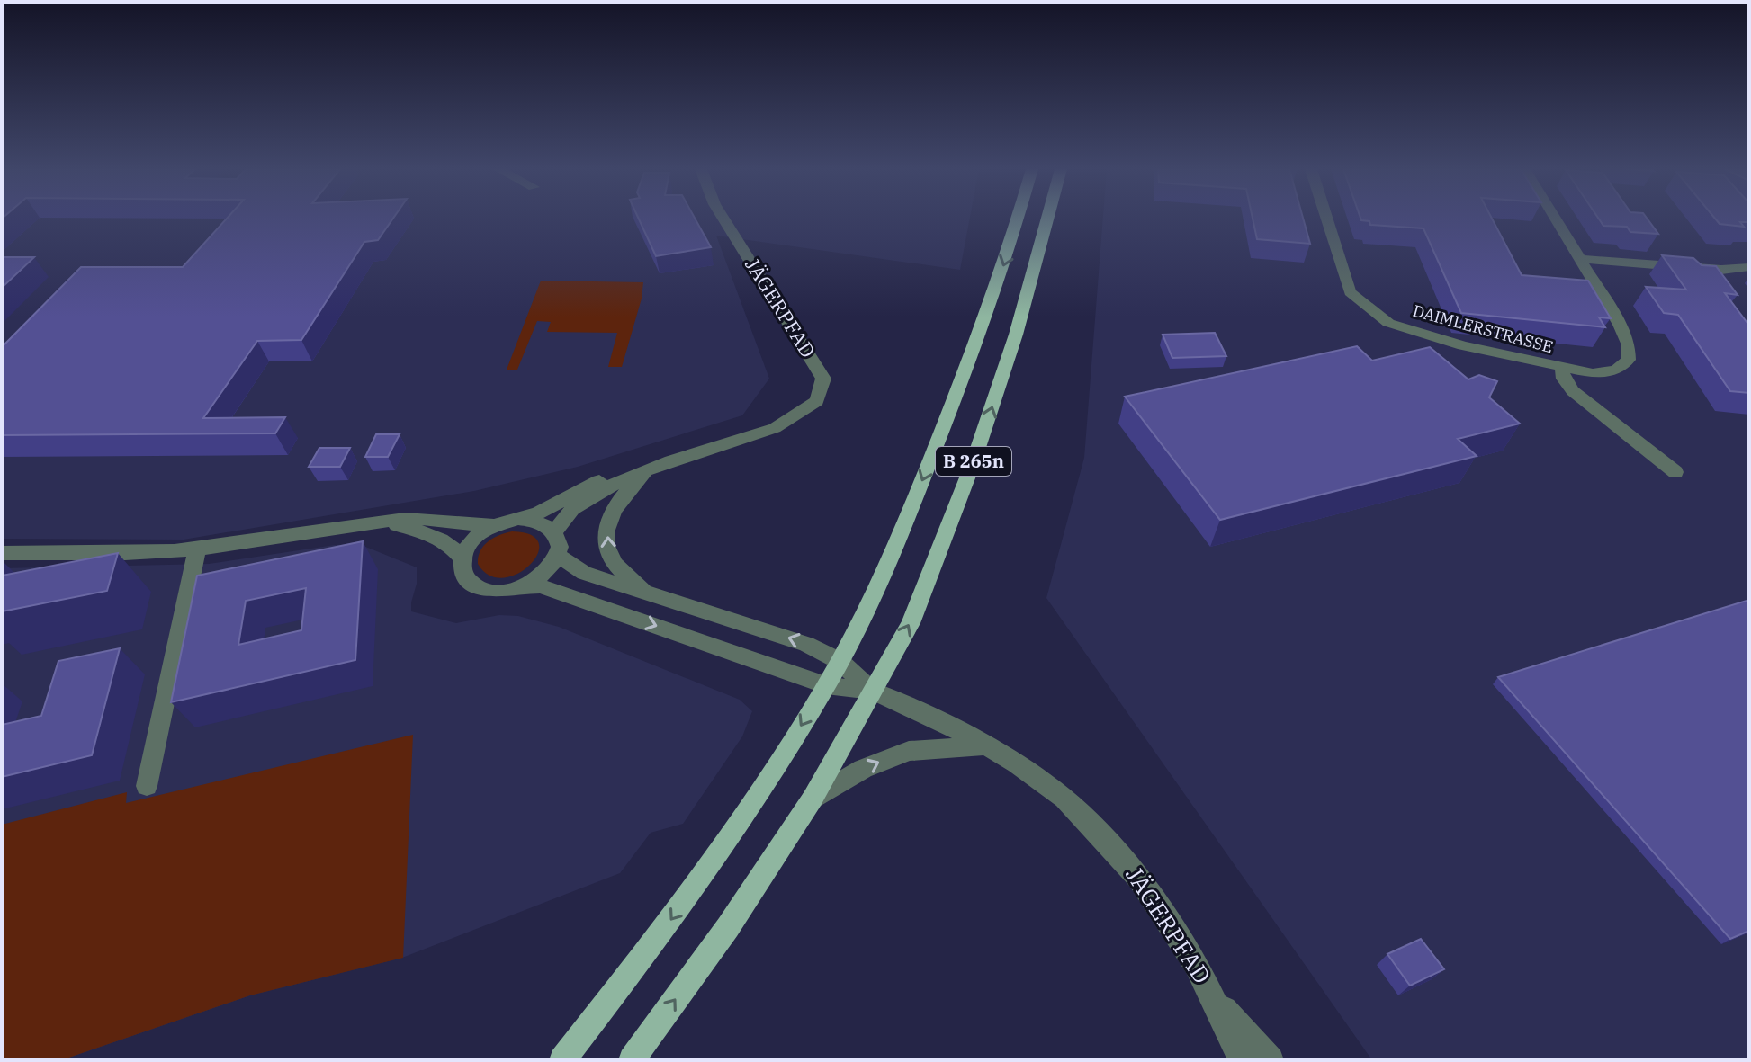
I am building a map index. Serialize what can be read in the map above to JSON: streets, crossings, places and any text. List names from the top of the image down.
{
  "streets": {
    "main road": ["B 265n"],
    "street": ["JÄGERPFAD", "DAIMLERSTRASSE"]
  },
  "crossings": [
    ["JÄGERPFAD", "B 265n"]
  ]
}
